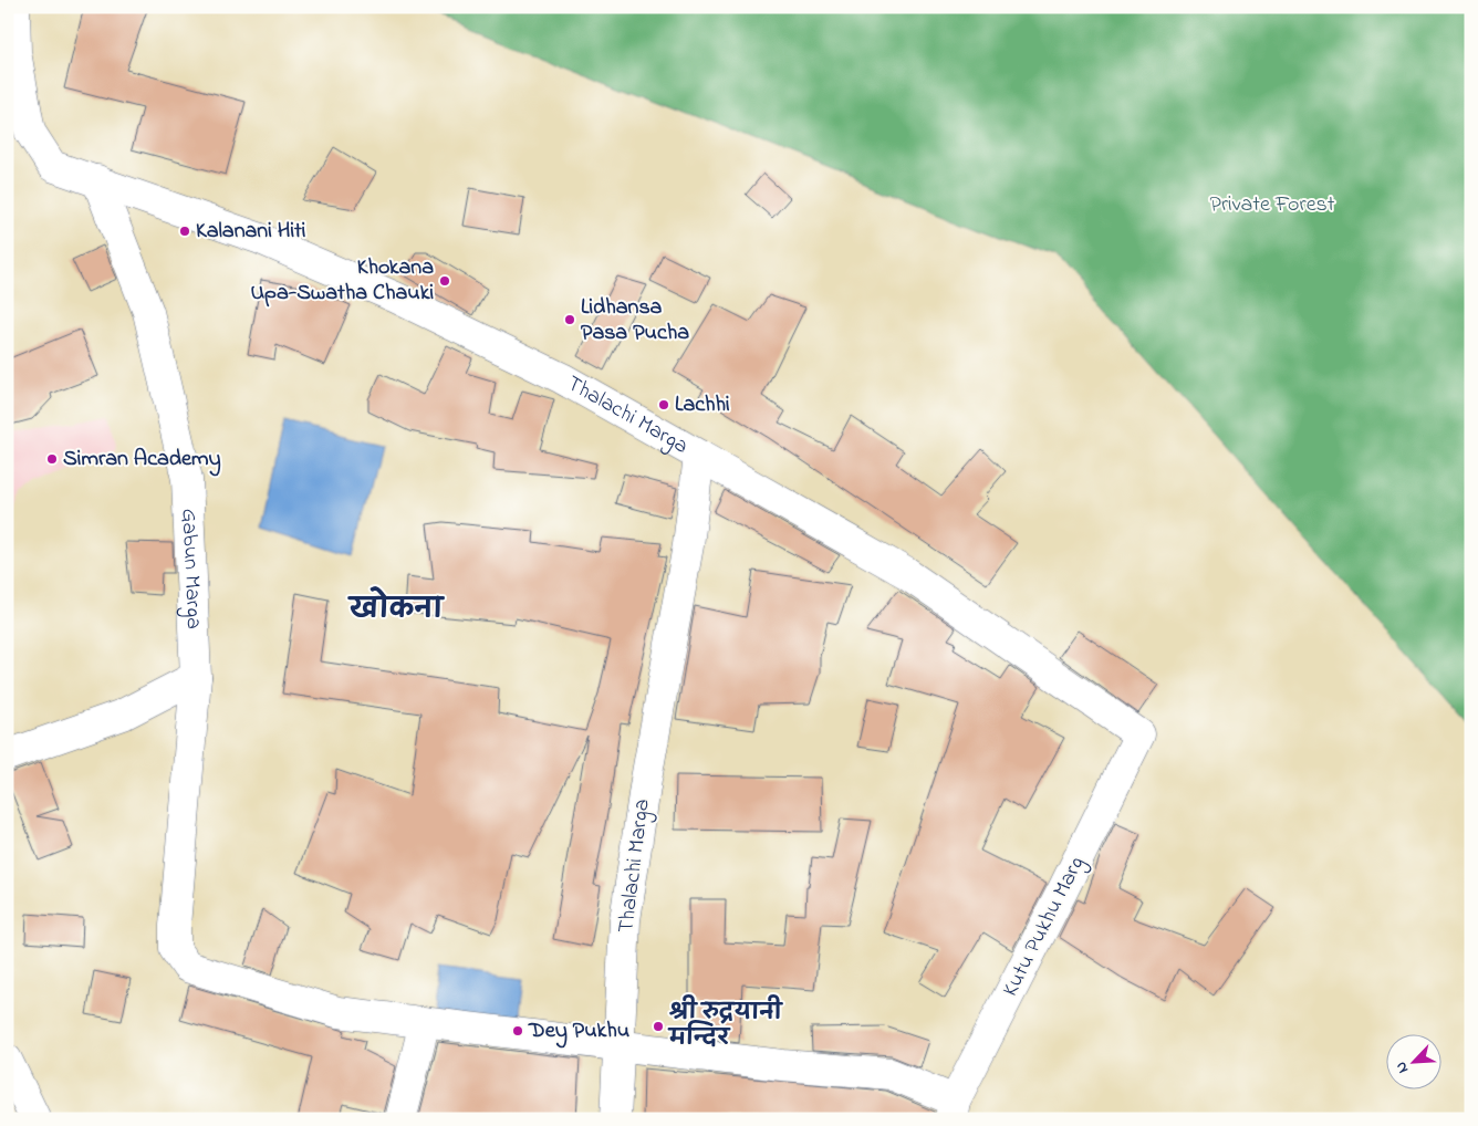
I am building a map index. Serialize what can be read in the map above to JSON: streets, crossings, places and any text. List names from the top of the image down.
{
  "streets": {
    "street": ["Thalachi Marga", "Gabun Marga", "Kutu Pukhu Marg"]
  },
  "crossings": [
    ["Thalachi Marga", "Gabun Marga"],
    ["Thalachi Marga", "Kutu Pukhu Marg"]
  ],
  "districts": ["खोकना"],
  "parks": ["Private Forest"],
  "places": [
    "Kalanani Hiti",
    "Khokana Upa-Swatha Chauki",
    "Lidhansa Pasa Pucha",
    "Lachhi",
    "Simran Academy",
    "श्री रुद्रयानी मन्दिर",
    "Dey Pukhu"
  ],
  "north": "bottom left"
}
